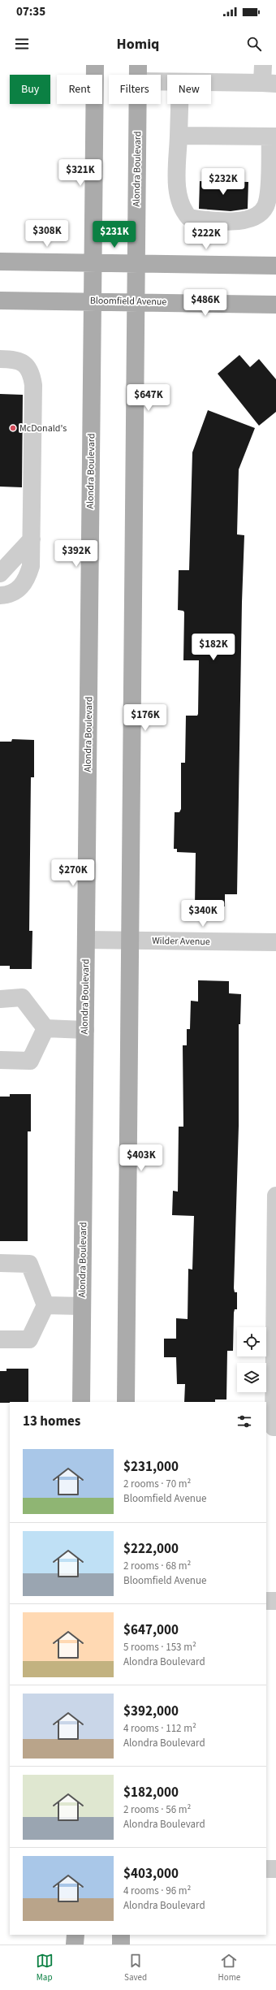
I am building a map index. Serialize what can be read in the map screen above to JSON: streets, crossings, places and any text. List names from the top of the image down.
{
  "streets": {
    "main road": ["Alondra Boulevard", "Bloomfield Avenue"],
    "street": ["Wilder Avenue"]
  },
  "crossings": [
    ["Alondra Boulevard", "Bloomfield Avenue"],
    ["Alondra Boulevard", "Wilder Avenue"]
  ],
  "places": ["McDonald's"],
  "page": {
    "status": "07:35",
    "header": "Homiq",
    "chip": [
      "Buy",
      "Rent",
      "Filters",
      "New"
    ],
    "price": [
      "$321K",
      "$232K",
      "$308K",
      "$231K",
      "$222K",
      "$486K",
      "$647K",
      "$392K",
      "$182K",
      "$176K",
      "$270K",
      "$340K",
      "$403K"
    ],
    "heading": "13 homes",
    "list": [
      {
        "name": "$231,000",
        "note": "2 rooms · 70 m² · Bloomfield Avenue"
      },
      {
        "name": "$222,000",
        "note": "2 rooms · 68 m² · Bloomfield Avenue"
      },
      {
        "name": "$647,000",
        "note": "5 rooms · 153 m² · Alondra Boulevard"
      },
      {
        "name": "$392,000",
        "note": "4 rooms · 112 m² · Alondra Boulevard"
      },
      {
        "name": "$182,000",
        "note": "2 rooms · 56 m² · Alondra Boulevard"
      },
      {
        "name": "$403,000",
        "note": "4 rooms · 96 m² · Alondra Boulevard"
      }
    ],
    "tabs": ["Map", "Saved", "Home"]
  }
}
